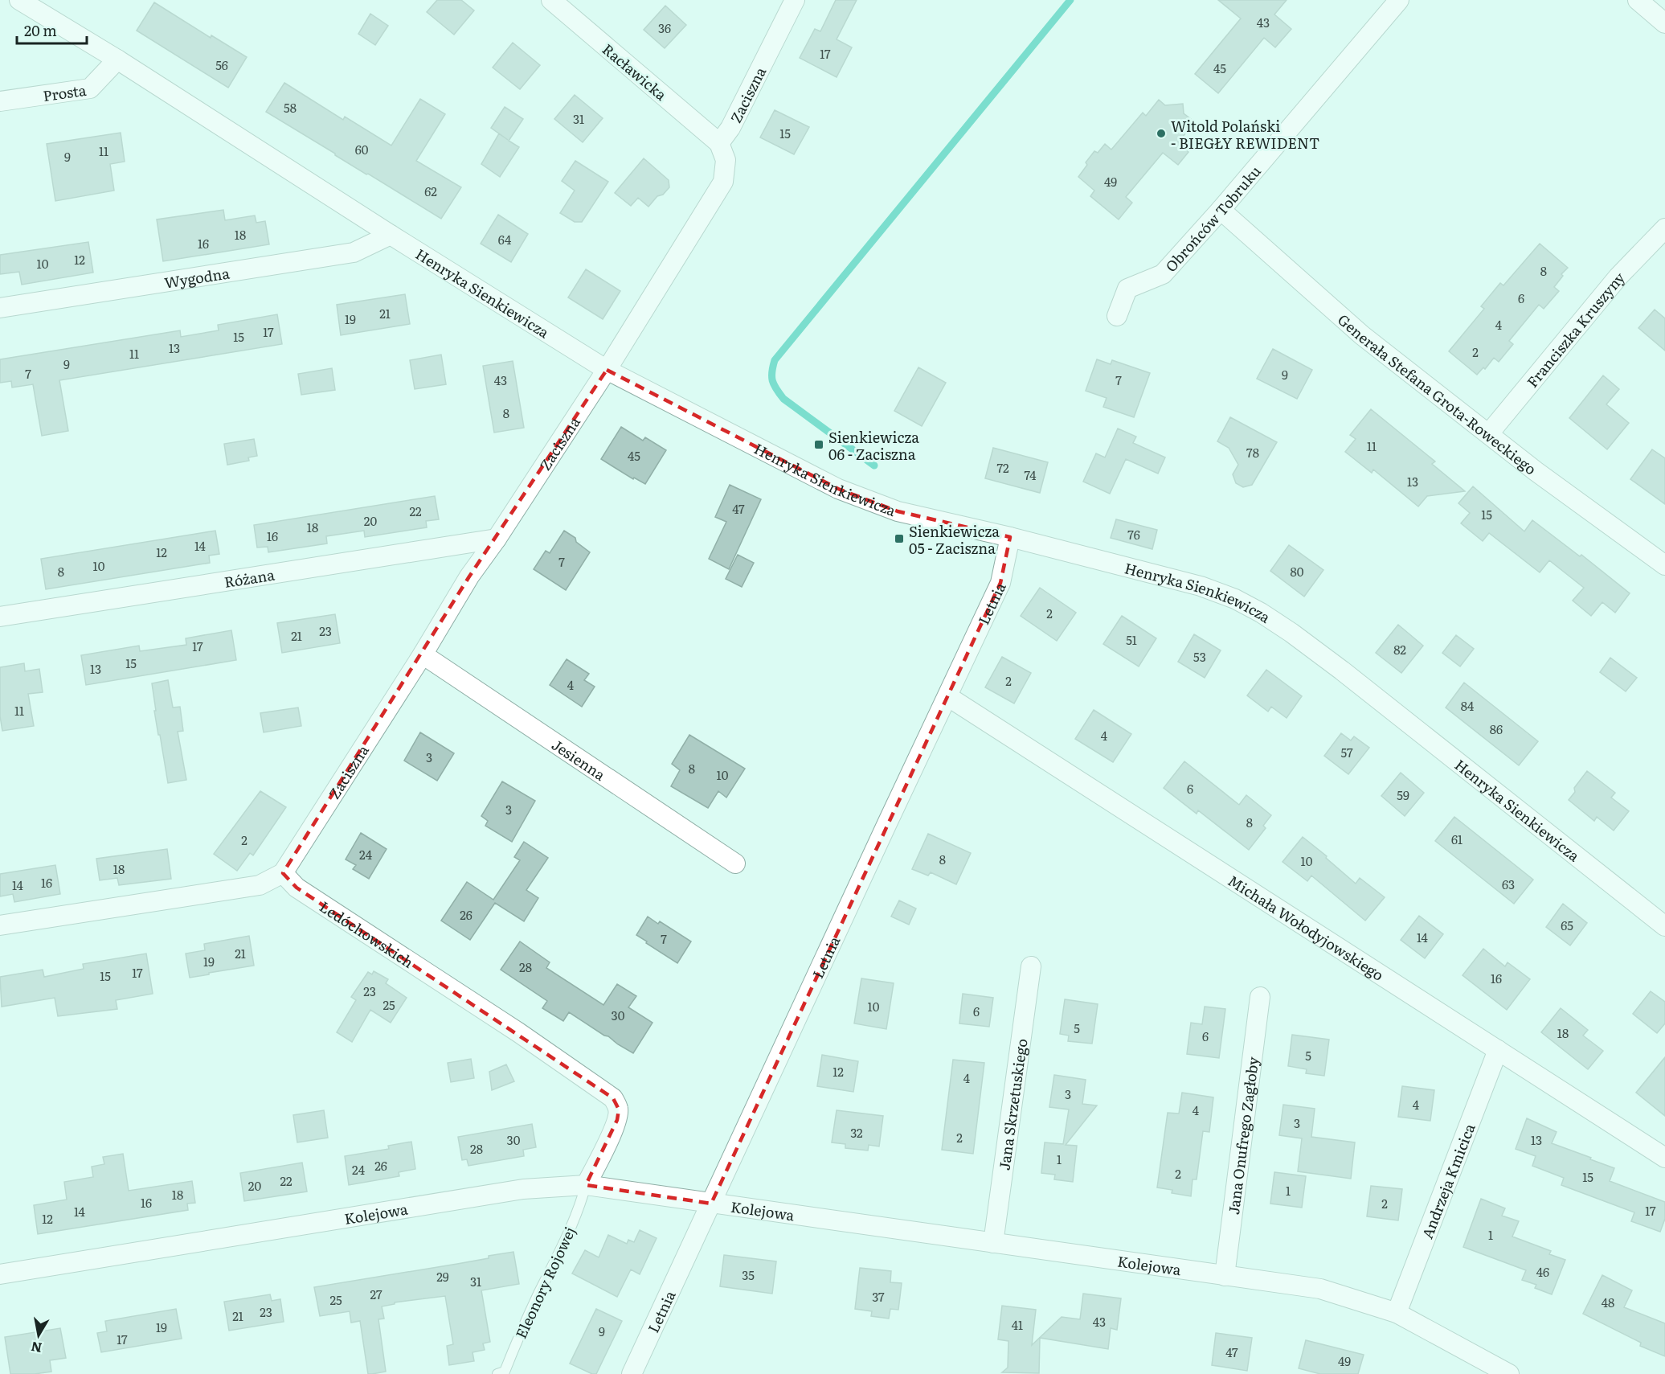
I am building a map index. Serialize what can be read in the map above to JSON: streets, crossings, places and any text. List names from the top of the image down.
{
  "streets": {
    "street": [
      "Racławicka",
      "Prosta",
      "Zaciszna",
      "Obrońców Tobruku",
      "Wygodna",
      "Henryka Sienkiewicza",
      "Franciszka Kruszyny",
      "Generała Stefana Grota-Roweckiego",
      "Różana",
      "Letnia",
      "Jesienna",
      "Michała Wołodyjowskiego",
      "Ledóchowskich",
      "Jana Skrzetuskiego",
      "Jana Onufrego Zagłoby",
      "Andrzeja Kmicica",
      "Kolejowa"
    ],
    "lane": ["Eleonory Rojowej"]
  },
  "crossings": [
    ["Racławicka", "Zaciszna"],
    ["Prosta", "Henryka Sienkiewicza"],
    ["Zaciszna", "Henryka Sienkiewicza"],
    ["Zaciszna", "Różana"],
    ["Zaciszna", "Jesienna"],
    ["Zaciszna", "Ledóchowskich"],
    ["Obrońców Tobruku", "Generała Stefana Grota-Roweckiego"],
    ["Wygodna", "Henryka Sienkiewicza"],
    ["Henryka Sienkiewicza", "Letnia"],
    ["Franciszka Kruszyny", "Generała Stefana Grota-Roweckiego"],
    ["Letnia", "Michała Wołodyjowskiego"],
    ["Letnia", "Kolejowa"],
    ["Michała Wołodyjowskiego", "Andrzeja Kmicica"],
    ["Ledóchowskich", "Kolejowa"],
    ["Ledóchowskich", "Eleonory Rojowej"],
    ["Jana Skrzetuskiego", "Kolejowa"],
    ["Jana Onufrego Zagłoby", "Kolejowa"],
    ["Andrzeja Kmicica", "Kolejowa"],
    ["Kolejowa", "Eleonory Rojowej"]
  ],
  "places": {
    "other": ["Witold Polański - BIEGŁY REWIDENT"],
    "transit": ["Sienkiewicza 06 - Zaciszna", "Sienkiewicza 05 - Zaciszna"]
  },
  "house_numbers": [
    "43",
    "36",
    "17",
    "56",
    "45",
    "58",
    "31",
    "15",
    "60",
    "11",
    "9",
    "49",
    "62",
    "18",
    "64",
    "16",
    "12",
    "10",
    "8",
    "6",
    "21",
    "19",
    "4",
    "17",
    "15",
    "13",
    "2",
    "11",
    "9",
    "7",
    "9",
    "43",
    "7",
    "8",
    "11",
    "78",
    "45",
    "72",
    "74",
    "13",
    "47",
    "22",
    "15",
    "20",
    "18",
    "76",
    "16",
    "14",
    "12",
    "7",
    "10",
    "8",
    "80",
    "2",
    "23",
    "21",
    "51",
    "17",
    "82",
    "53",
    "15",
    "13",
    "2",
    "4",
    "84",
    "11",
    "86",
    "4",
    "57",
    "3",
    "8",
    "10",
    "6",
    "59",
    "3",
    "8",
    "61",
    "2",
    "24",
    "8",
    "10",
    "18",
    "16",
    "63",
    "14",
    "26",
    "65",
    "14",
    "7",
    "21",
    "19",
    "28",
    "17",
    "15",
    "16",
    "23",
    "25",
    "10",
    "6",
    "30",
    "5",
    "18",
    "6",
    "5",
    "12",
    "4",
    "3",
    "4",
    "4",
    "3",
    "32",
    "2",
    "30",
    "13",
    "28",
    "1",
    "26",
    "24",
    "2",
    "15",
    "22",
    "20",
    "1",
    "18",
    "16",
    "2",
    "17",
    "14",
    "12",
    "1",
    "46",
    "35",
    "29",
    "31",
    "27",
    "37",
    "25",
    "48",
    "23",
    "21",
    "43",
    "41",
    "19",
    "9",
    "17",
    "47",
    "49"
  ],
  "scale_bar": "20 m",
  "north": "bottom"
}
